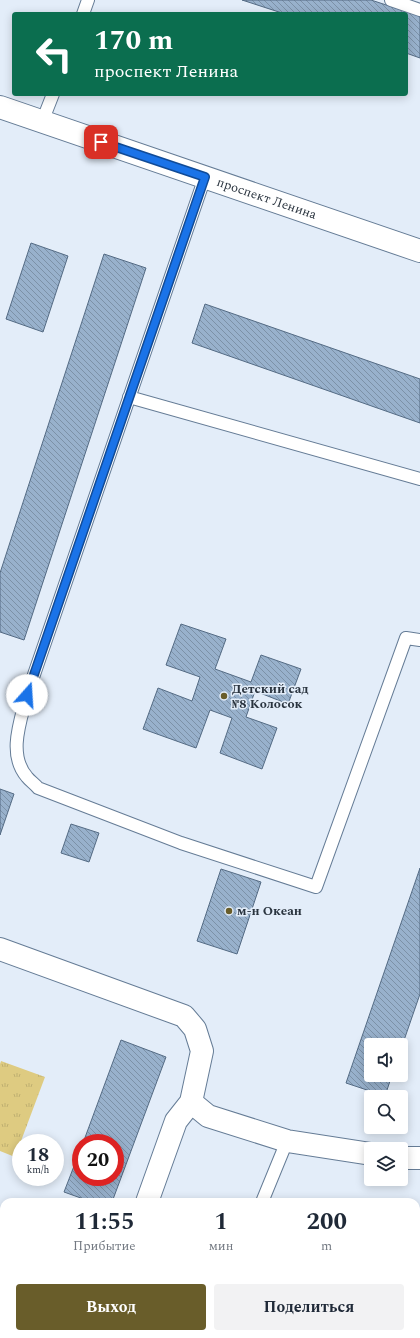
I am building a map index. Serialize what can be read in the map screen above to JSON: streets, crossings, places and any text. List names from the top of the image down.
{
  "streets": {
    "street": ["проспект Ленина"]
  },
  "places": ["Детский сад №8 Колосок", "м-н Океан"],
  "page": {
    "turn": ["170 m", "проспект Ленина"],
    "speed": "18 km/h",
    "limit": "20",
    "eta": [
      "11:55",
      "Прибытие",
      "1",
      "мин",
      "200",
      "m"
    ],
    "buttons": ["Выход", "Поделиться"]
  }
}
